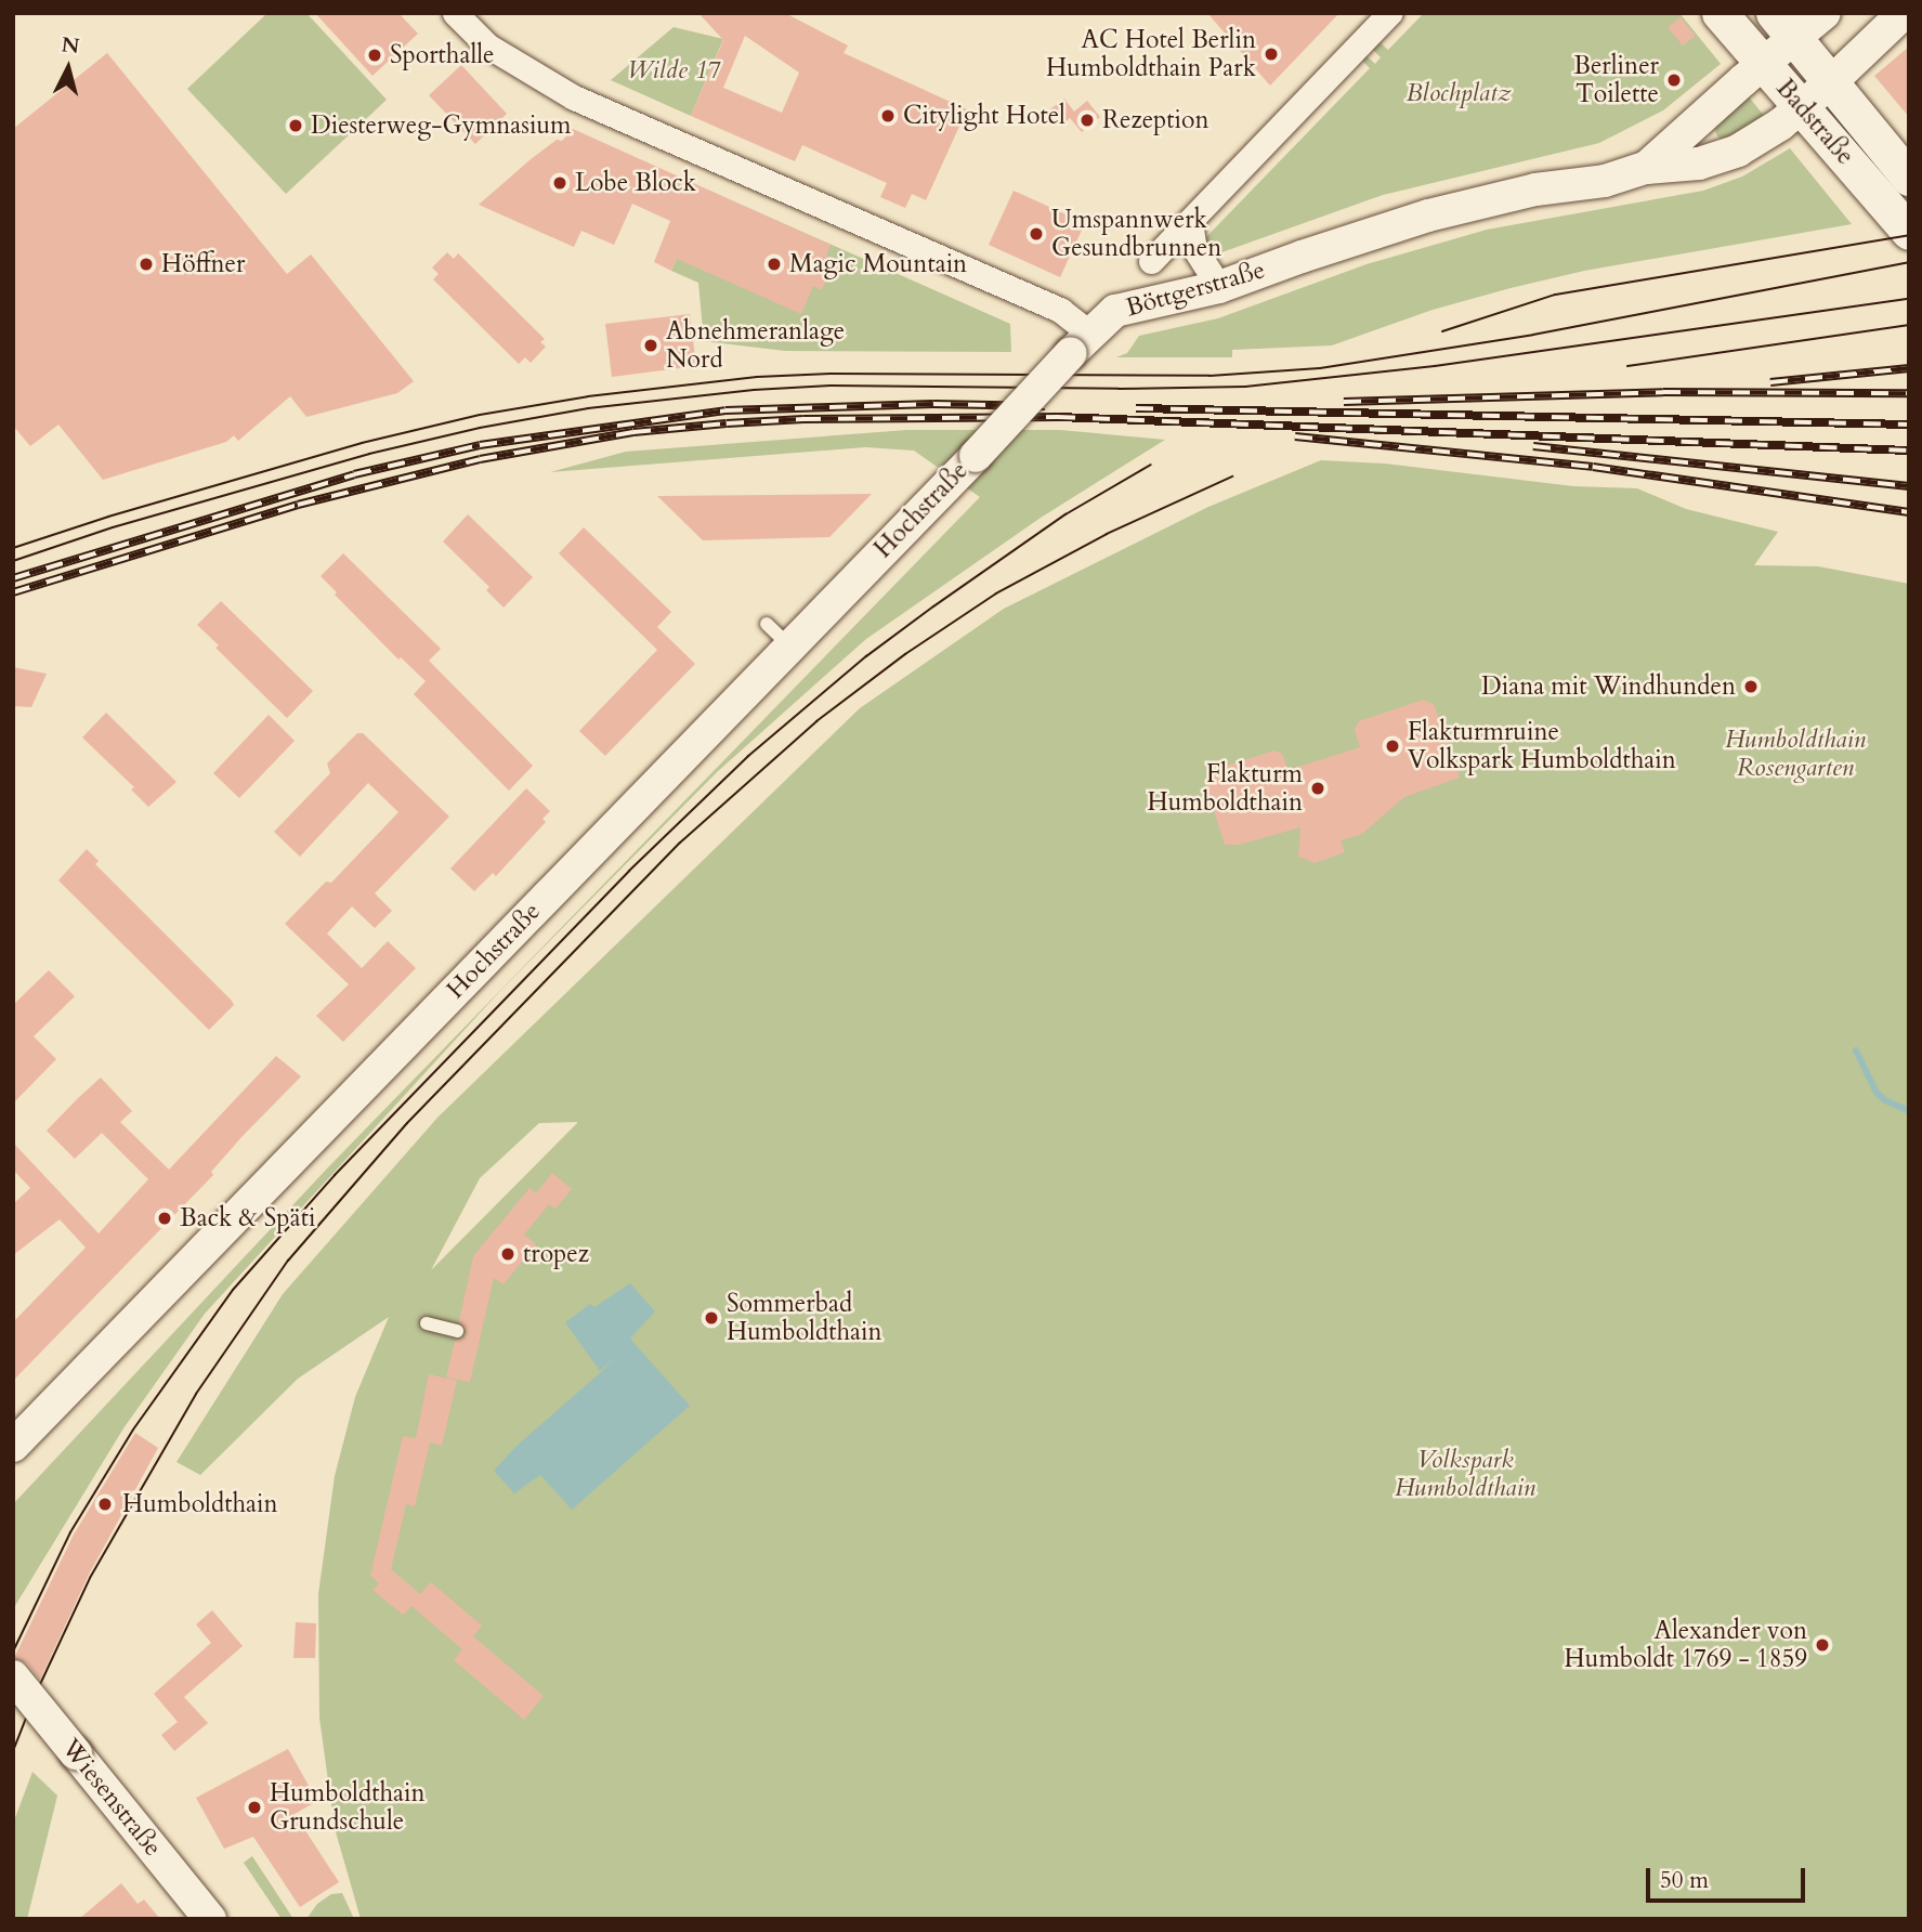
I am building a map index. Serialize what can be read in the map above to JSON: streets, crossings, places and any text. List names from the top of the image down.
{
  "streets": {
    "main road": ["Badstraße"],
    "street": ["Böttgerstraße", "Hochstraße", "Wiesenstraße"]
  },
  "crossings": [
    ["Badstraße", "Böttgerstraße"],
    ["Böttgerstraße", "Hochstraße"]
  ],
  "parks": [
    "Wilde 17",
    "Blochplatz",
    "Humboldthain Rosengarten",
    "Volkspark Humboldthain"
  ],
  "places": [
    "AC Hotel Berlin Humboldthain Park",
    "Sporthalle",
    "Berliner Toilette",
    "Citylight Hotel",
    "Rezeption",
    "Diesterweg-Gymnasium",
    "Lobe Block",
    "Umspannwerk Gesundbrunnen",
    "Höffner",
    "Magic Mountain",
    "Abnehmeranlage Nord",
    "Diana mit Windhunden",
    "Flakturmruine Volkspark Humboldthain",
    "Flakturm Humboldthain",
    "Back & Späti",
    "tropez",
    "Sommerbad Humboldthain",
    "Humboldthain",
    "Alexander von Humboldt 1769 - 1859",
    "Humboldthain Grundschule"
  ],
  "scale_bar": "50 m",
  "north": "top"
}
